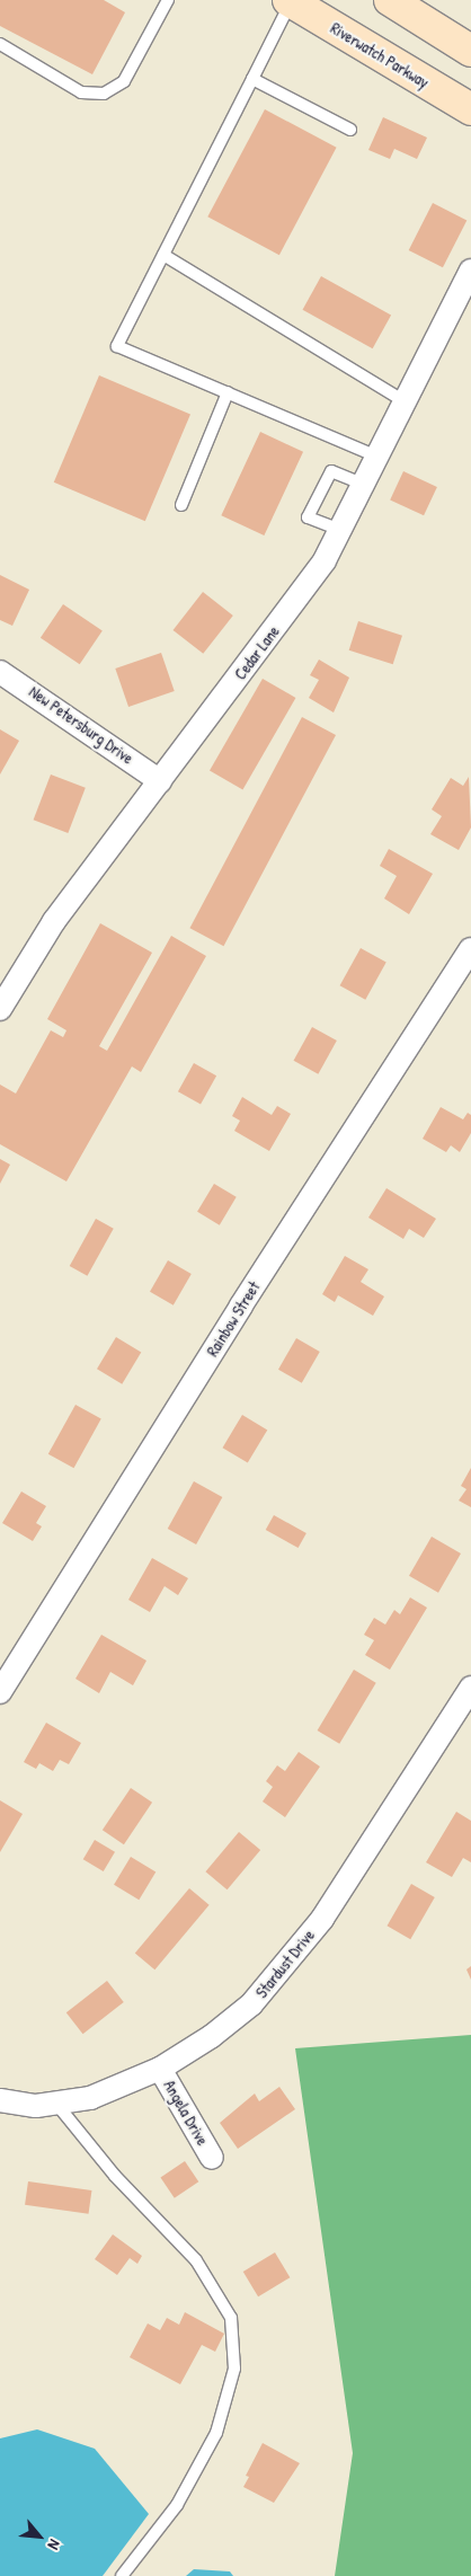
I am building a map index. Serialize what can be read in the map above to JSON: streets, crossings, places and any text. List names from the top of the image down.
{
  "streets": {
    "main road": ["Riverwatch Parkway"],
    "street": [
      "Cedar Lane",
      "New Petersburg Drive",
      "Rainbow Street",
      "Stardust Drive",
      "Angela Drive"
    ]
  },
  "crossings": [
    ["Cedar Lane", "New Petersburg Drive"],
    ["Stardust Drive", "Angela Drive"]
  ],
  "north": "bottom right"
}
